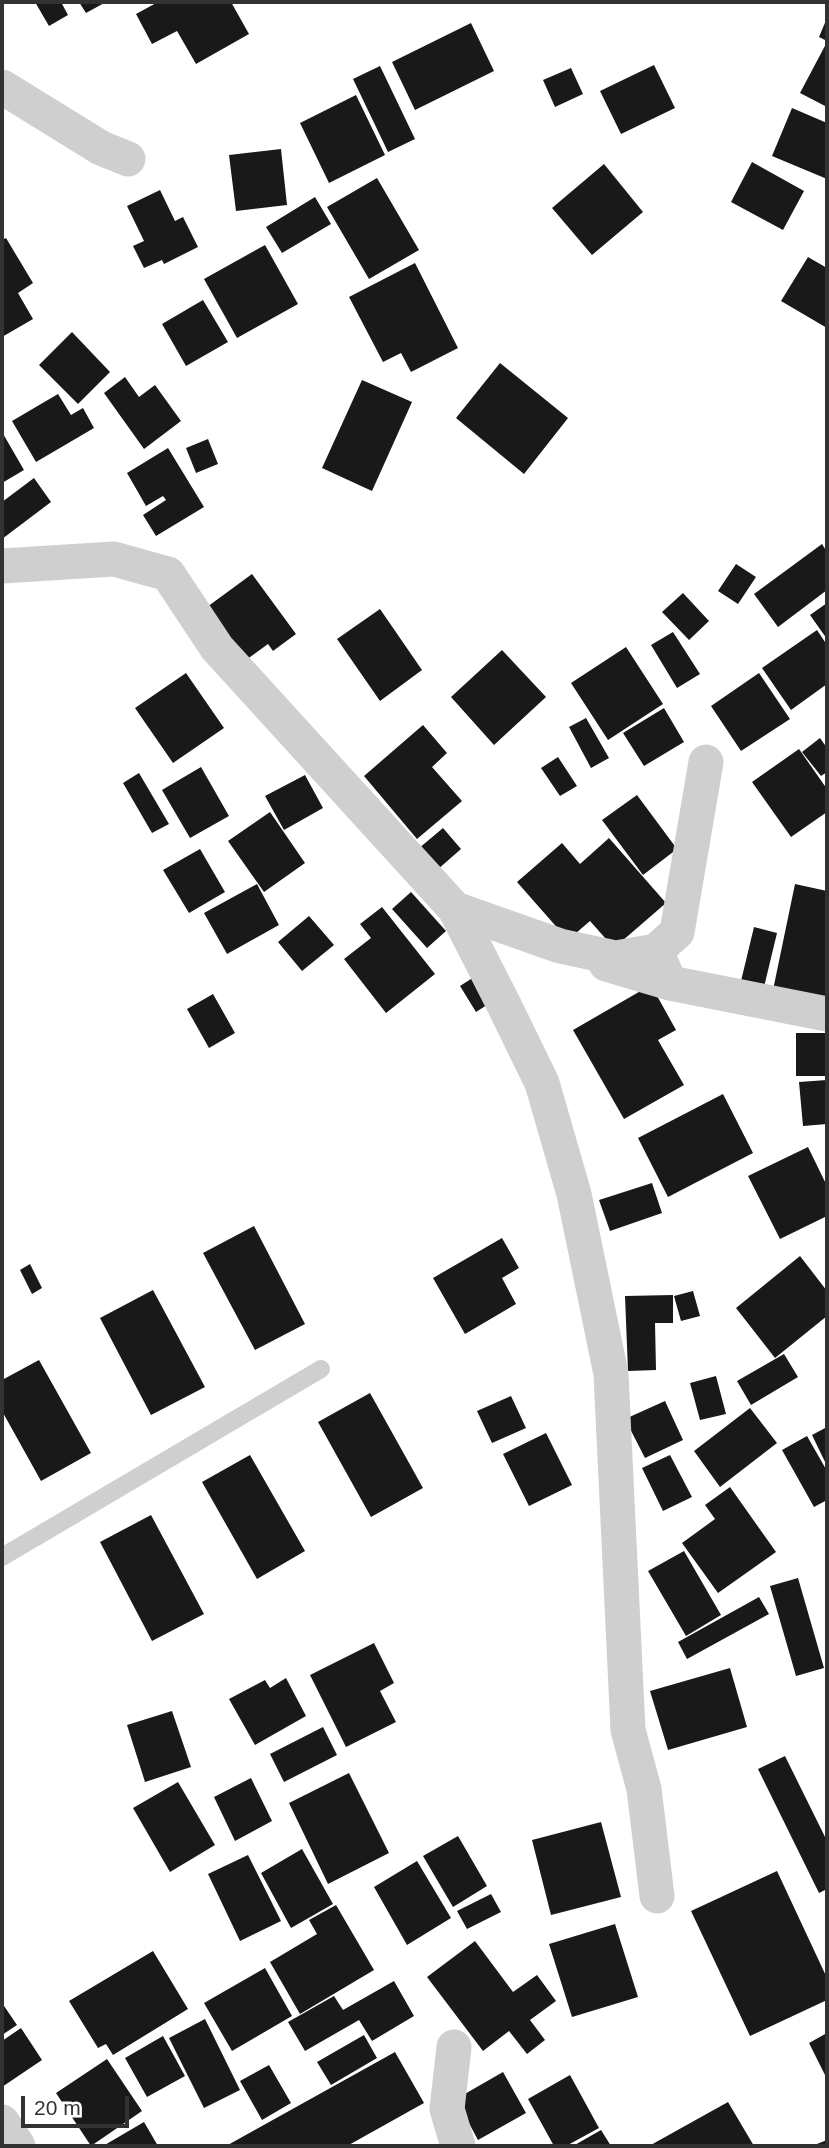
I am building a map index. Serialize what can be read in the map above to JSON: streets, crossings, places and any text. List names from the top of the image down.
{
  "scale_bar": "20 m"
}
